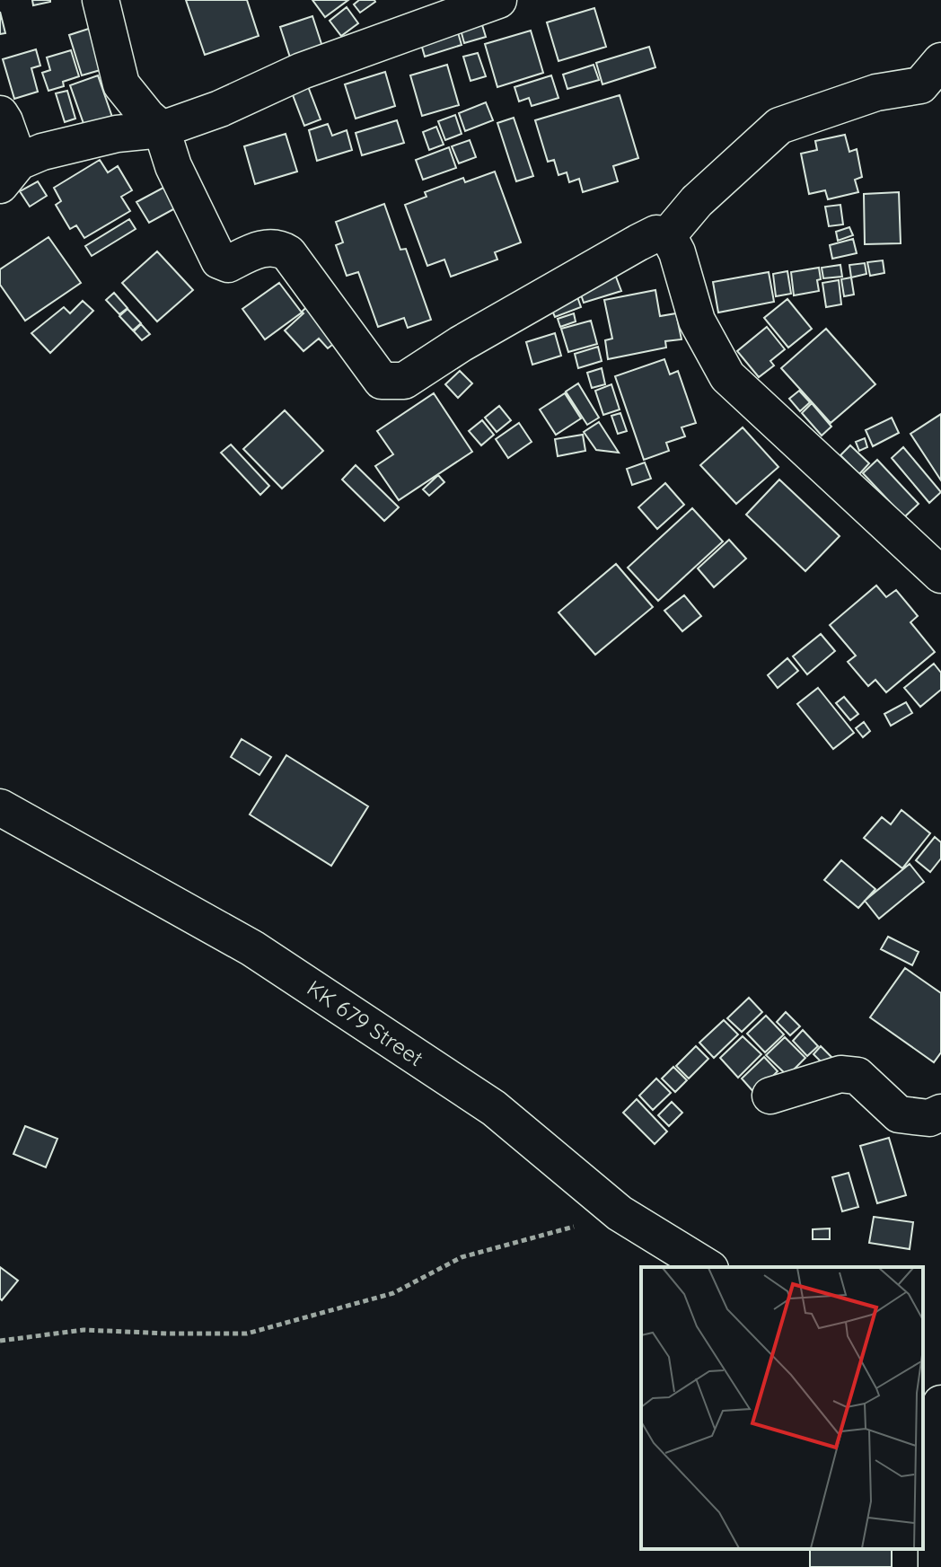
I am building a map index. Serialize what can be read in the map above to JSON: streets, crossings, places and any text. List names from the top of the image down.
{
  "streets": {
    "street": ["KK 679 Street"]
  }
}
